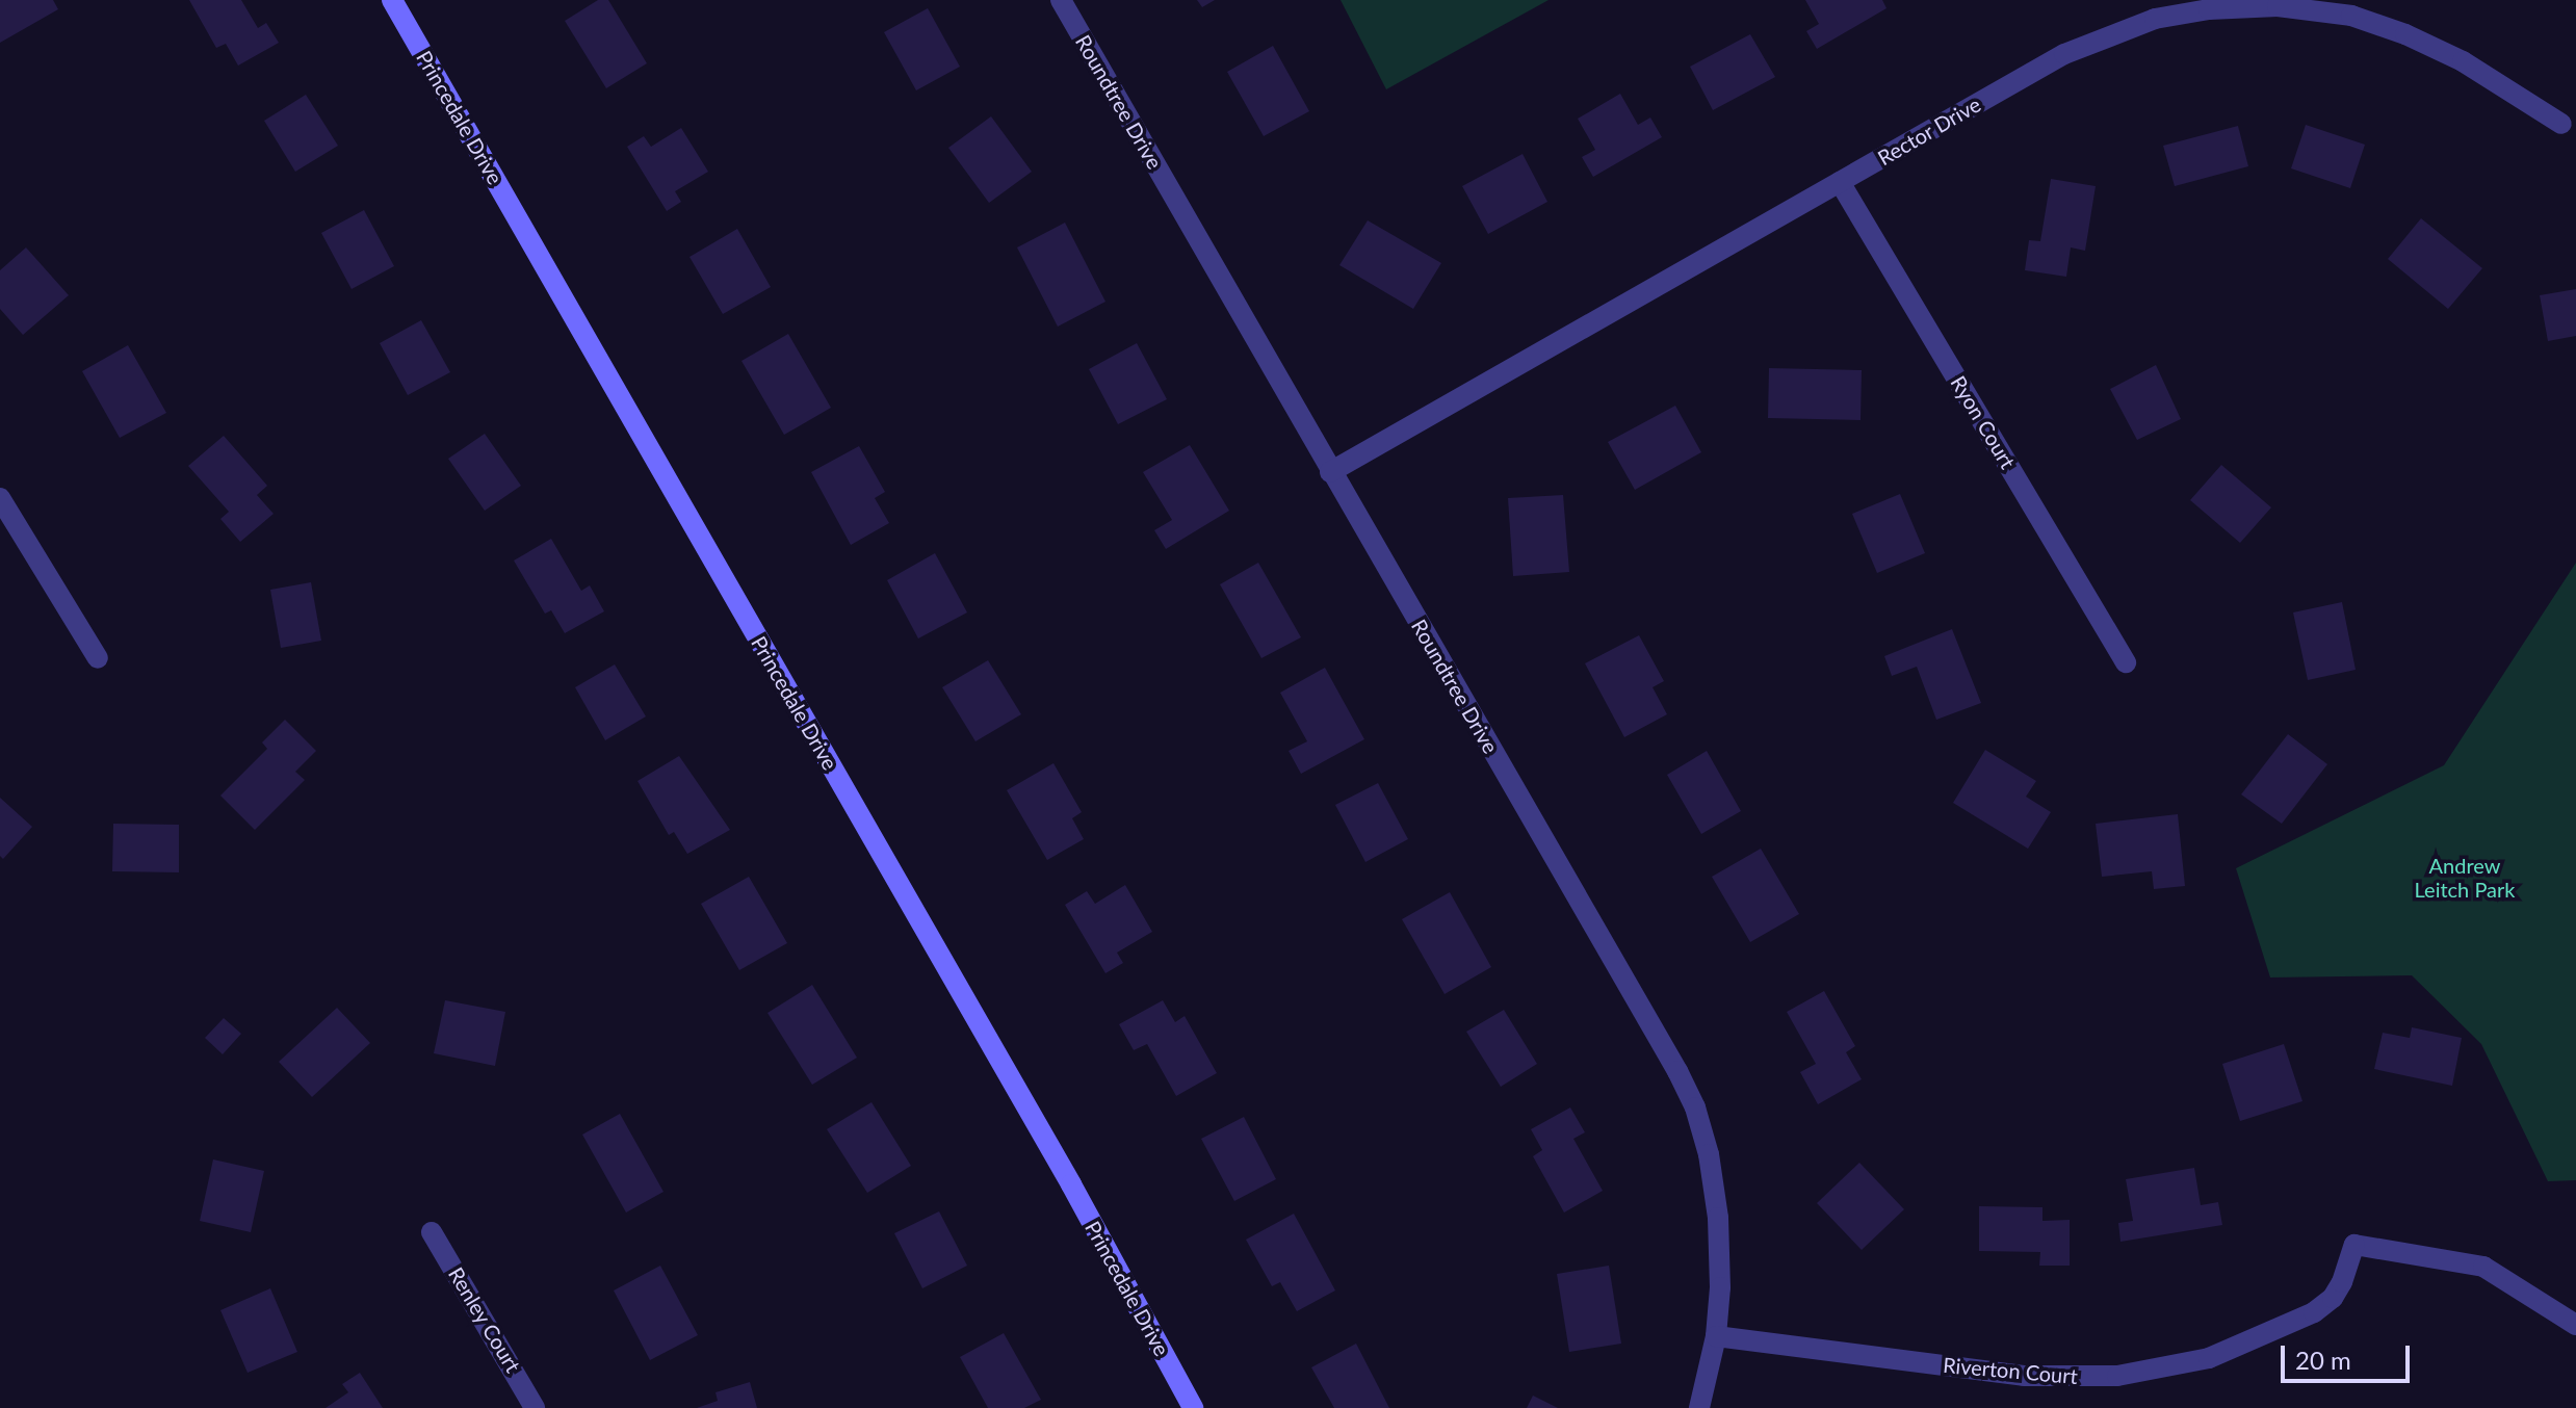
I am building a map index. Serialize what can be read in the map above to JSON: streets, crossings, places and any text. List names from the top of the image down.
{
  "streets": {
    "street": [
      "Roundtree Drive",
      "Princedale Drive",
      "Rector Drive",
      "Ryon Court",
      "Renley Court",
      "Riverton Court"
    ]
  },
  "crossings": [
    ["Roundtree Drive", "Rector Drive"],
    ["Roundtree Drive", "Riverton Court"],
    ["Rector Drive", "Ryon Court"]
  ],
  "parks": ["Andrew Leitch Park"],
  "scale_bar": "20 m"
}
